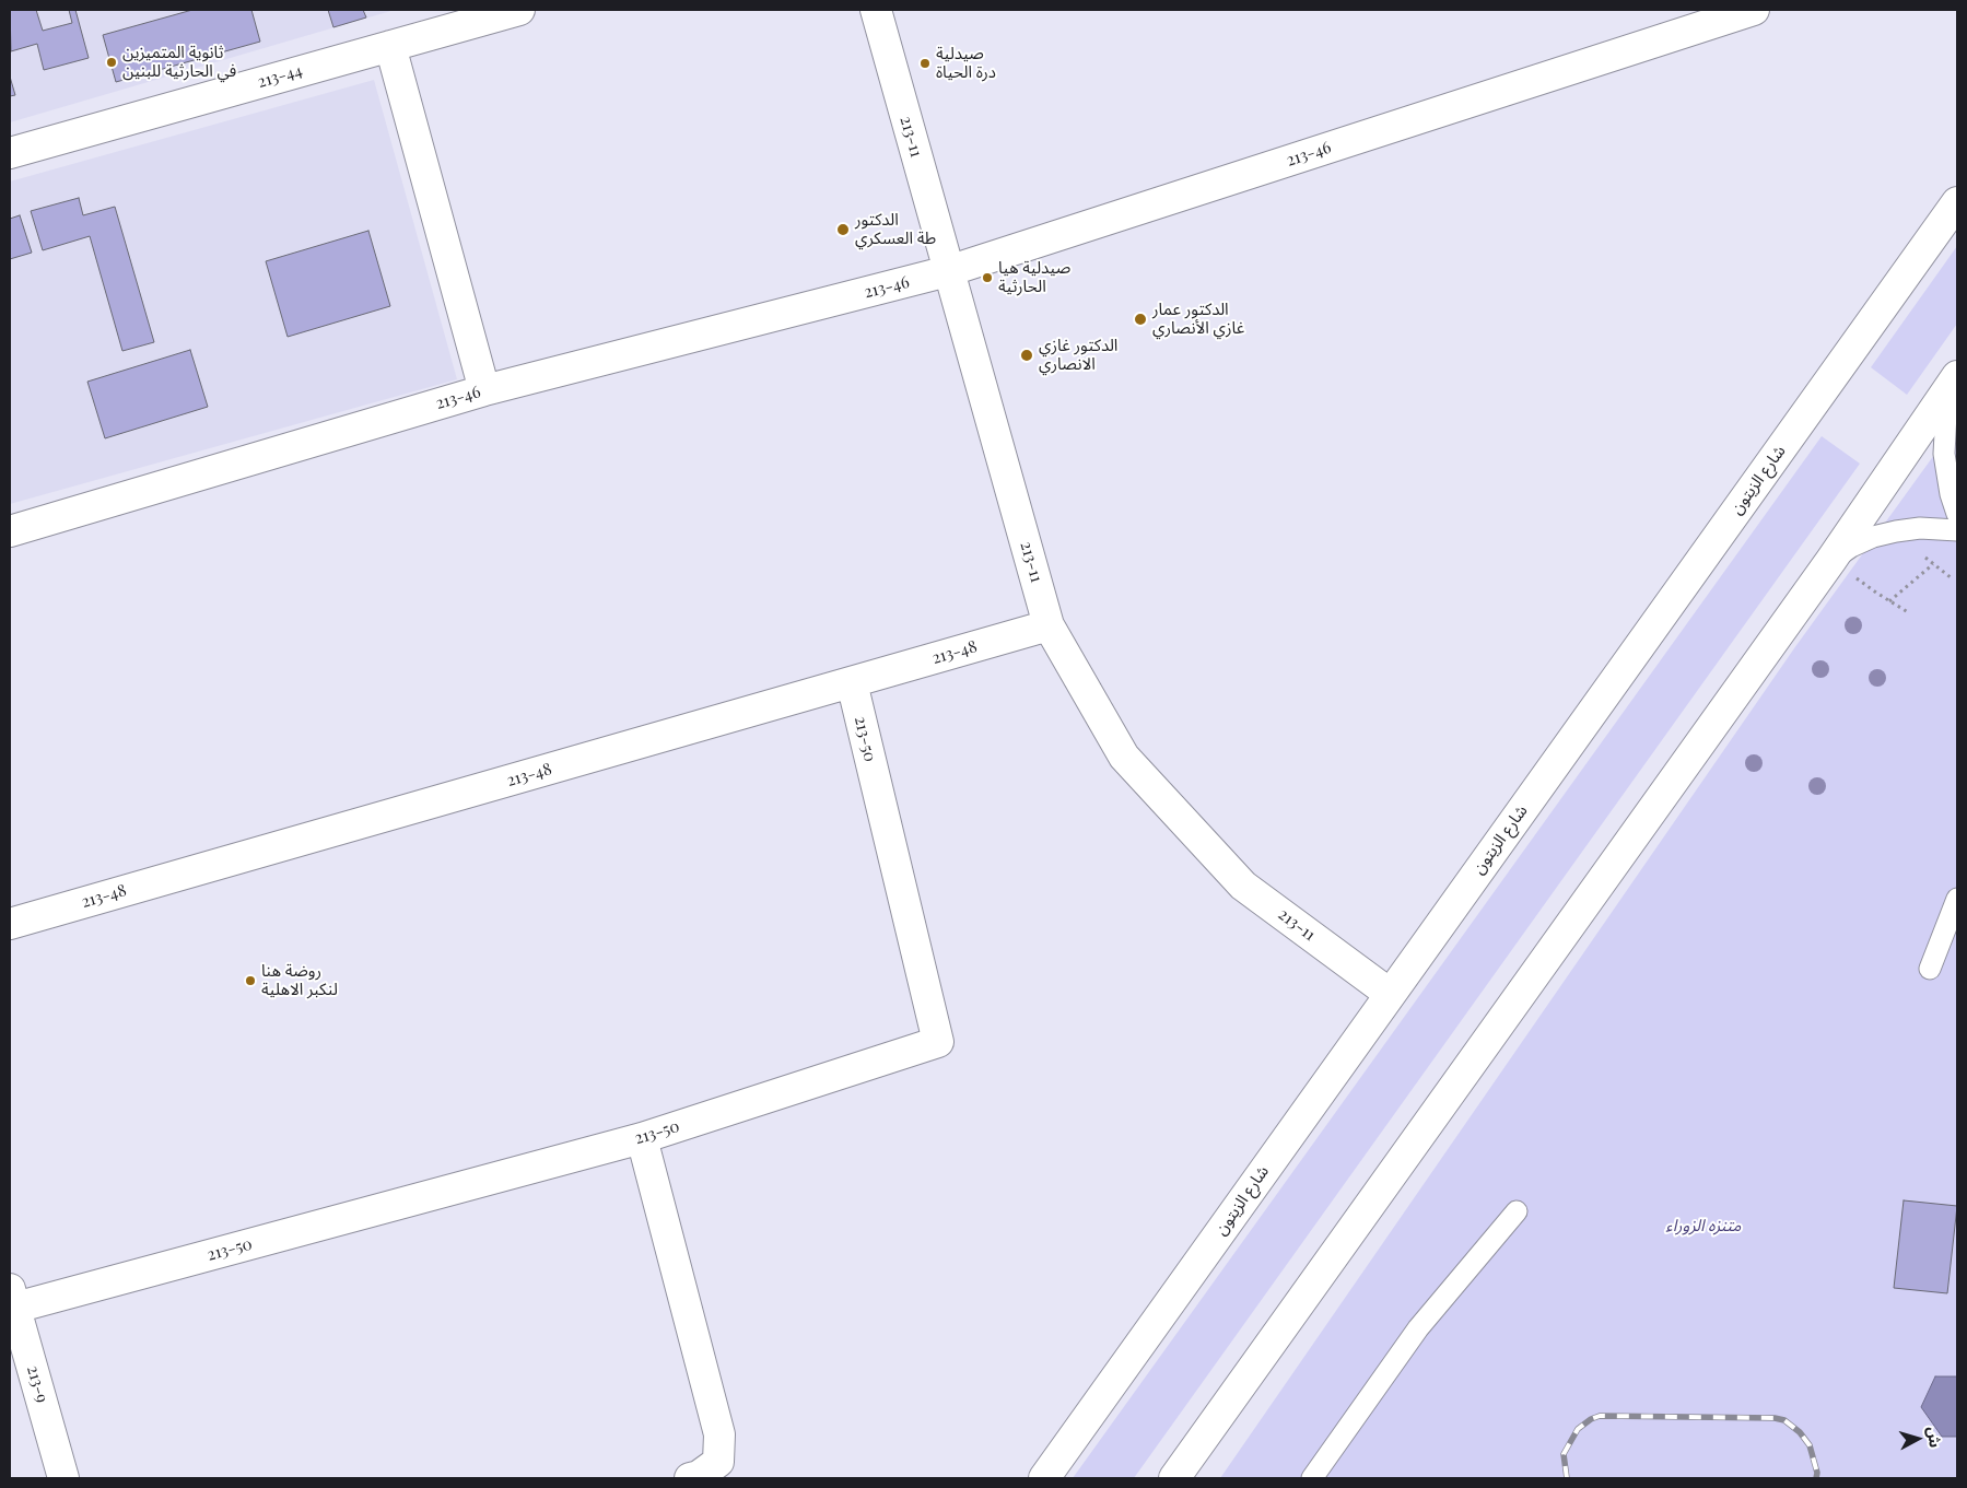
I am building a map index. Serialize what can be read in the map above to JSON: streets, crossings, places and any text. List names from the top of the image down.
{
  "streets": {
    "street": [
      "213-44",
      "213-11",
      "213-46",
      "شارع الزيتون",
      "213-48",
      "213-50",
      "213-9"
    ]
  },
  "crossings": [
    ["213-11", "213-46"],
    ["213-11", "شارع الزيتون"],
    ["213-11", "213-48"],
    ["213-48", "213-50"],
    ["213-50", "213-9"]
  ],
  "parks": ["متنزه الزوراء"],
  "places": [
    "ثانوية المتميزين في الحارثية للبنين",
    "صيدلية درة الحياة",
    "الدكتور طة العسكري",
    "صيدلية هيا الحارثية",
    "الدكتور عمار غازي الأنصاري",
    "الدكتور غازي الانصاري",
    "روضة هنا لنكبر الاهلية"
  ],
  "north": "right"
}
